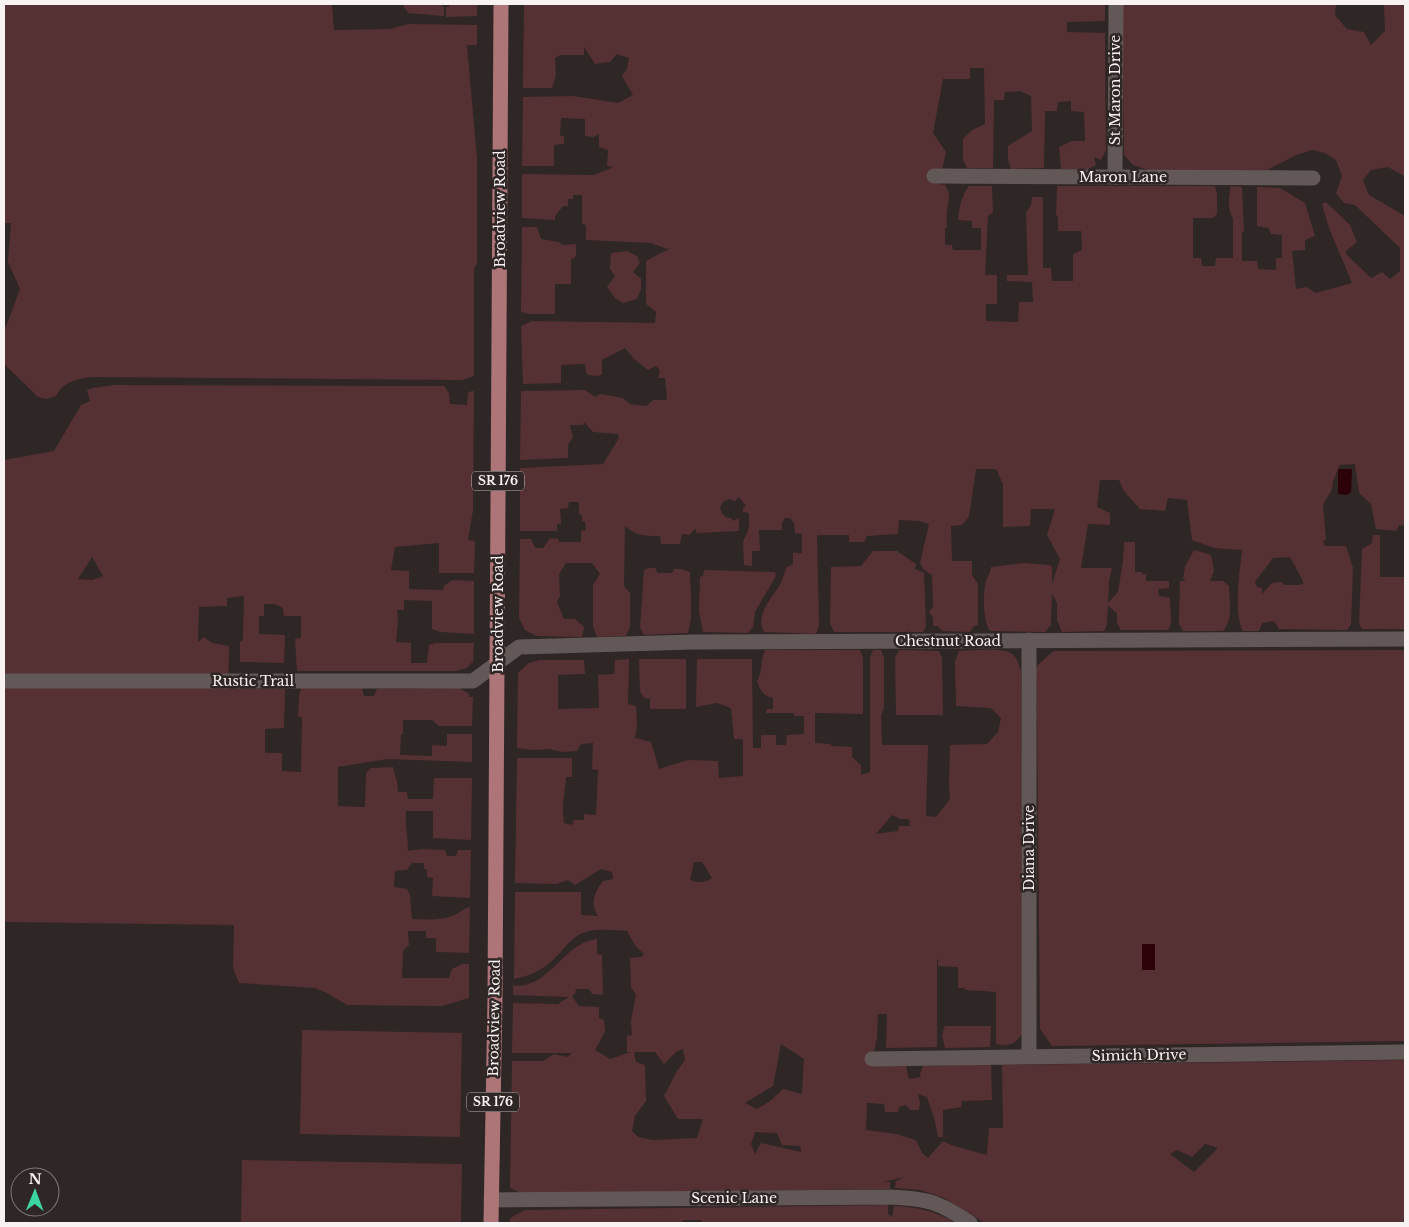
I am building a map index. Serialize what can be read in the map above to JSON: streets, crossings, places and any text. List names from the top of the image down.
{
  "streets": {
    "main road": ["Broadview Road", "SR 176"],
    "street": [
      "St Maron Drive",
      "Maron Lane",
      "Chestnut Road",
      "Rustic Trail",
      "Diana Drive",
      "Simich Drive",
      "Scenic Lane"
    ]
  },
  "crossings": [
    ["St Maron Drive", "Maron Lane"],
    ["Broadview Road", "Chestnut Road"],
    ["Broadview Road", "Rustic Trail"],
    ["Broadview Road", "Scenic Lane"],
    ["Chestnut Road", "Rustic Trail"],
    ["Chestnut Road", "Diana Drive"],
    ["Diana Drive", "Simich Drive"]
  ],
  "north": "top"
}
